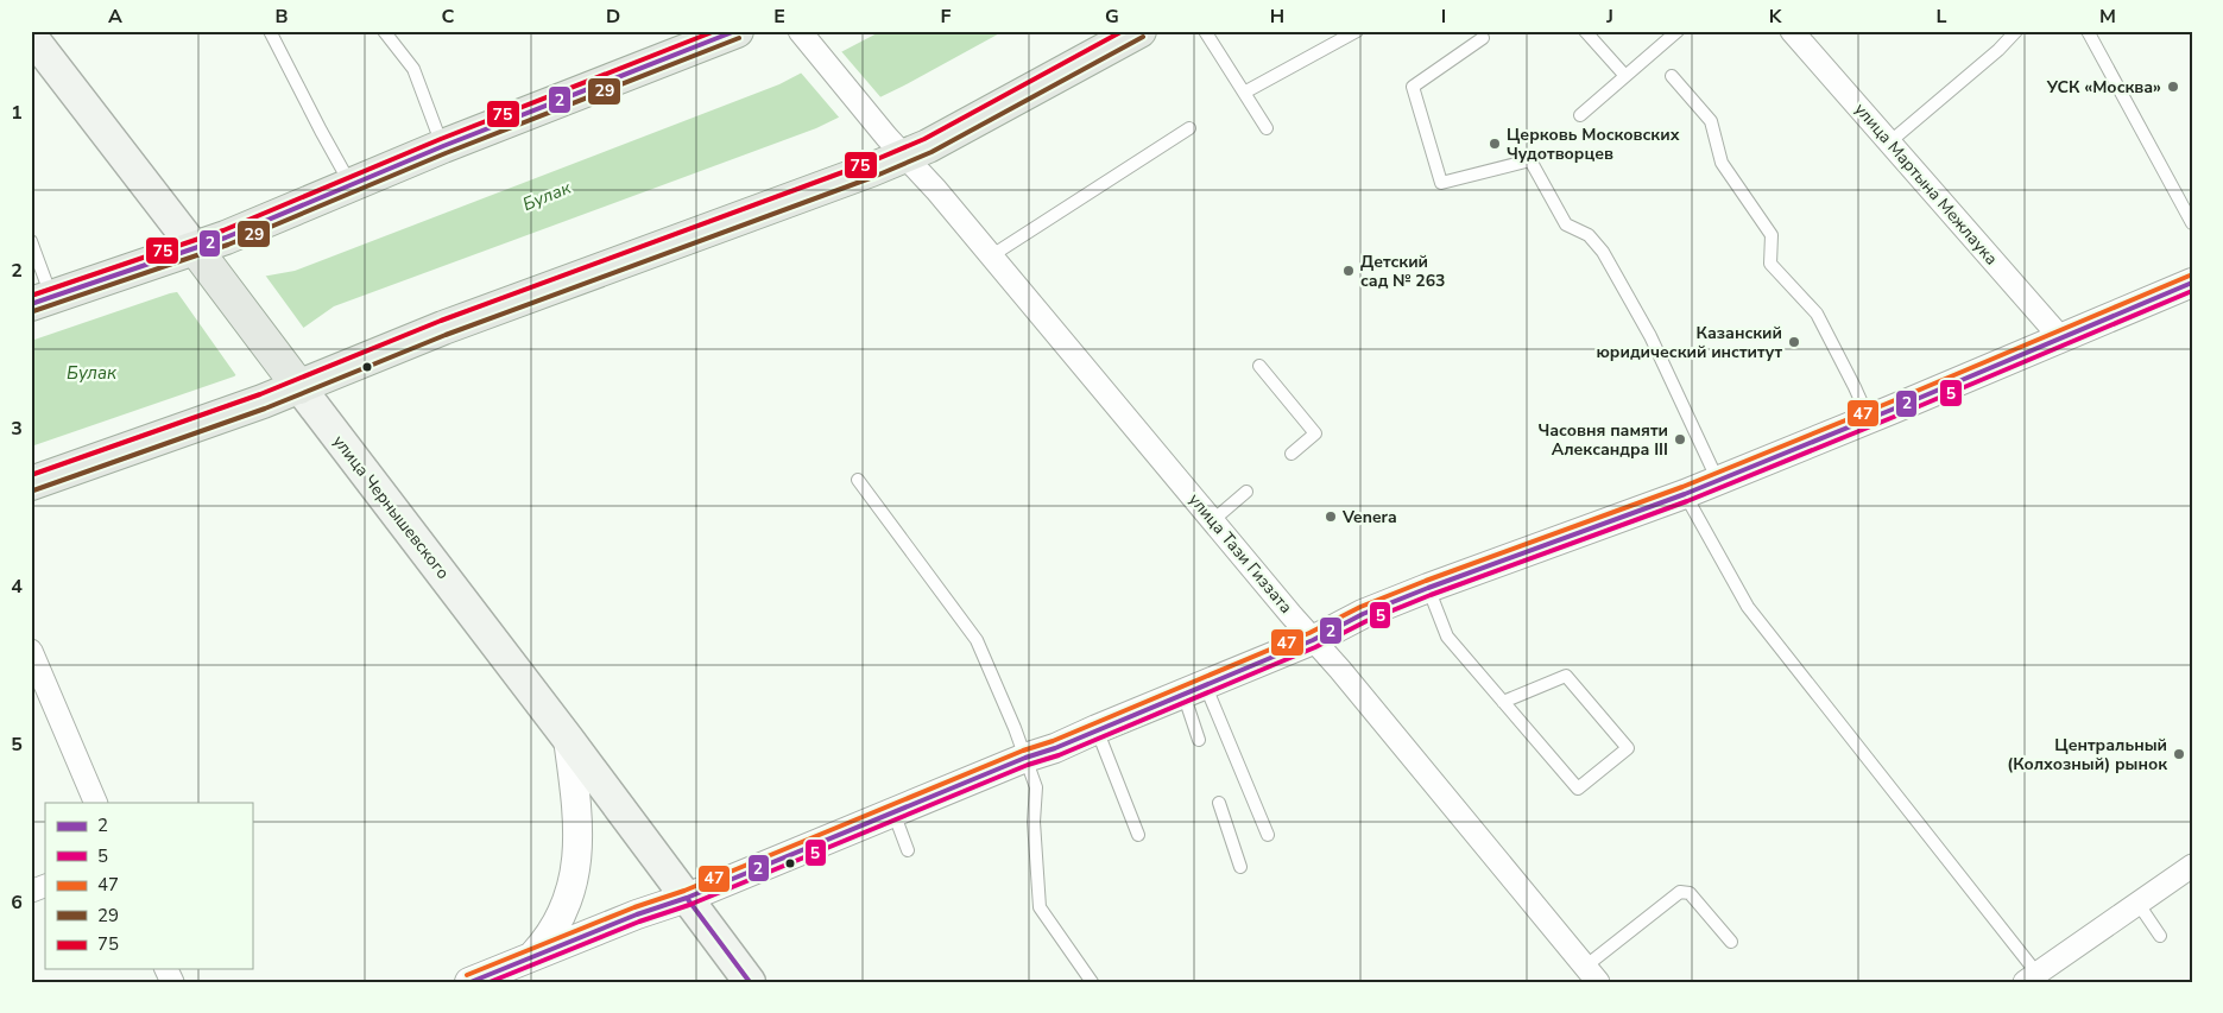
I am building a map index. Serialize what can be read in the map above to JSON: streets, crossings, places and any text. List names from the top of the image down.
{
  "streets": {
    "main road": ["улица Чернышевского"],
    "street": ["улица Мартына Межлаука", "улица Тази Гиззата"]
  },
  "water": ["Булак"],
  "places": [
    "УСК «Москва»",
    "Церковь Московских Чудотворцев",
    "Детский сад № 263",
    "Казанский юридический институт",
    "Часовня памяти Александра III",
    "Venera",
    "Центральный (Колхозный) рынок"
  ],
  "lines": [
    "transit line 2",
    "transit line 75",
    "transit line 29",
    "transit line 47",
    "transit line 5"
  ],
  "legend": [
    "2",
    "5",
    "47",
    "29",
    "75"
  ],
  "grid": {
    "columns": [
      "A",
      "B",
      "C",
      "D",
      "E",
      "F",
      "G",
      "H",
      "I",
      "J",
      "K",
      "L",
      "M"
    ],
    "rows": [
      "1",
      "2",
      "3",
      "4",
      "5",
      "6"
    ]
  }
}
